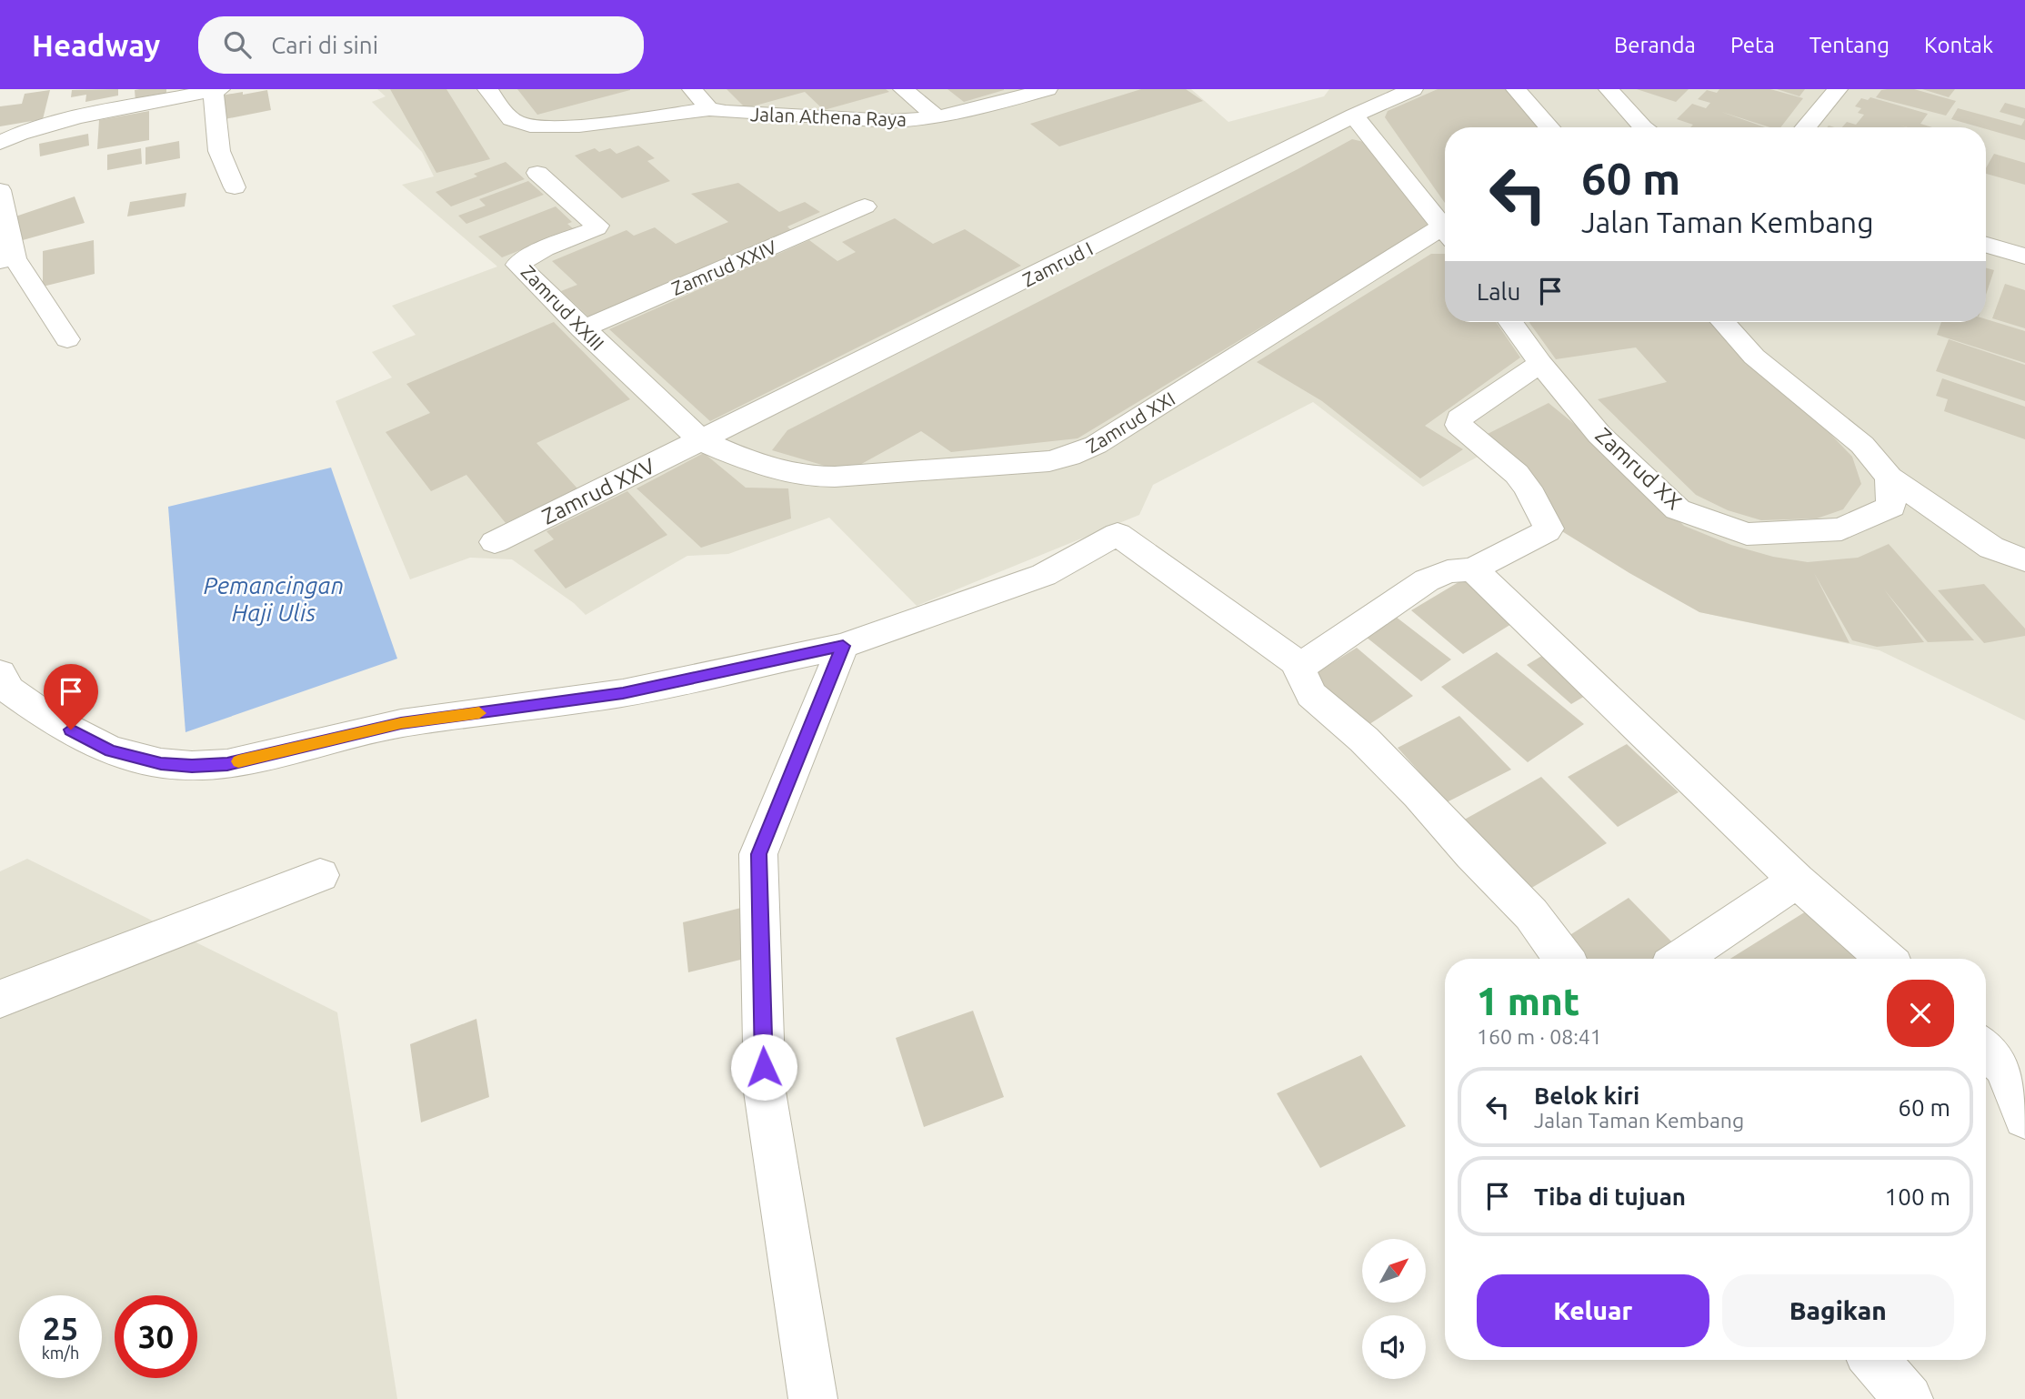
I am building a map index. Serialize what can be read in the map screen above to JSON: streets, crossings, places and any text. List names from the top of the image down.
{
  "streets": {
    "street": [
      "Jalan Athena Raya",
      "Zamrud I",
      "Zamrud XXIV",
      "Zamrud XXIII",
      "Zamrud XXI",
      "Zamrud XX",
      "Zamrud XXV"
    ]
  },
  "crossings": [
    ["Zamrud I", "Zamrud XXIII"],
    ["Zamrud I", "Zamrud XXI"],
    ["Zamrud I", "Zamrud XXV"],
    ["Zamrud XXIV", "Zamrud XXIII"],
    ["Zamrud XXIII", "Zamrud XXI"],
    ["Zamrud XXIII", "Zamrud XXV"],
    ["Zamrud XXI", "Zamrud XXV"]
  ],
  "water": ["Pemancingan Haji Ulis"],
  "north": "top right",
  "page": {
    "header": "Headway",
    "search": "Cari di sini",
    "nav": [
      "Beranda",
      "Peta",
      "Tentang",
      "Kontak"
    ],
    "turn": ["60 m", "Jalan Taman Kembang"],
    "then": "Lalu",
    "heading": ["1 mnt", "160 m · 08:41"],
    "list": [
      {
        "name": "Belok kiri",
        "note": "Jalan Taman Kembang",
        "value": "60 m"
      },
      {
        "name": "Tiba di tujuan",
        "value": "100 m"
      }
    ],
    "buttons": ["Keluar", "Bagikan"],
    "speed": "25 km/h",
    "limit": "30"
  }
}
